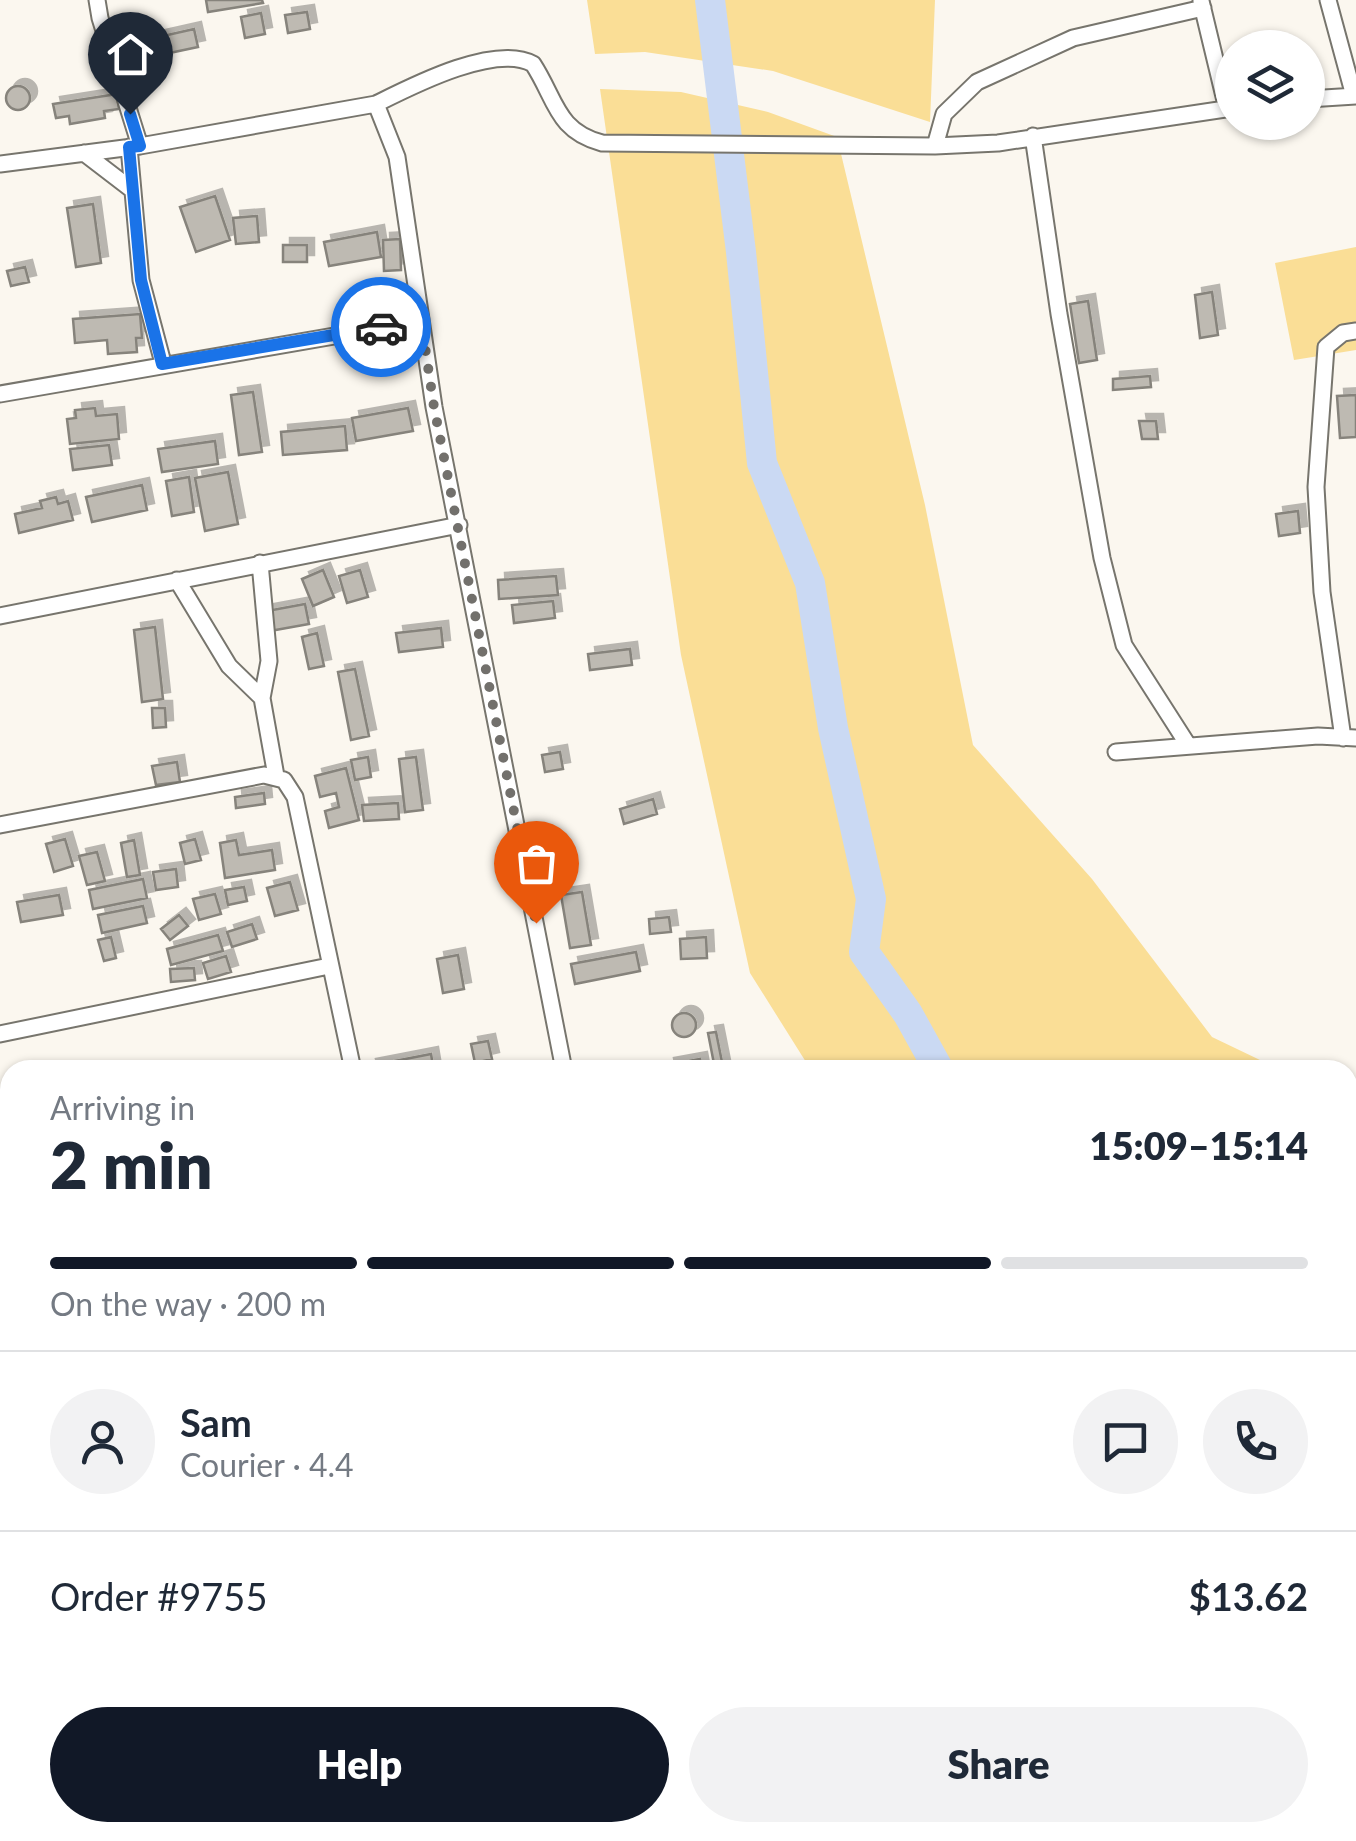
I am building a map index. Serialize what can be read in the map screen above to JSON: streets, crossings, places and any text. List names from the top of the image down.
{
  "page": {
    "heading": ["2 min", "Arriving in", "15:09–15:14"],
    "panel": [
      "Sam",
      "Courier · 4.4",
      "Order #9755",
      "$13.62"
    ],
    "bar": "On the way · 200 m",
    "buttons": ["Help", "Share"]
  }
}
